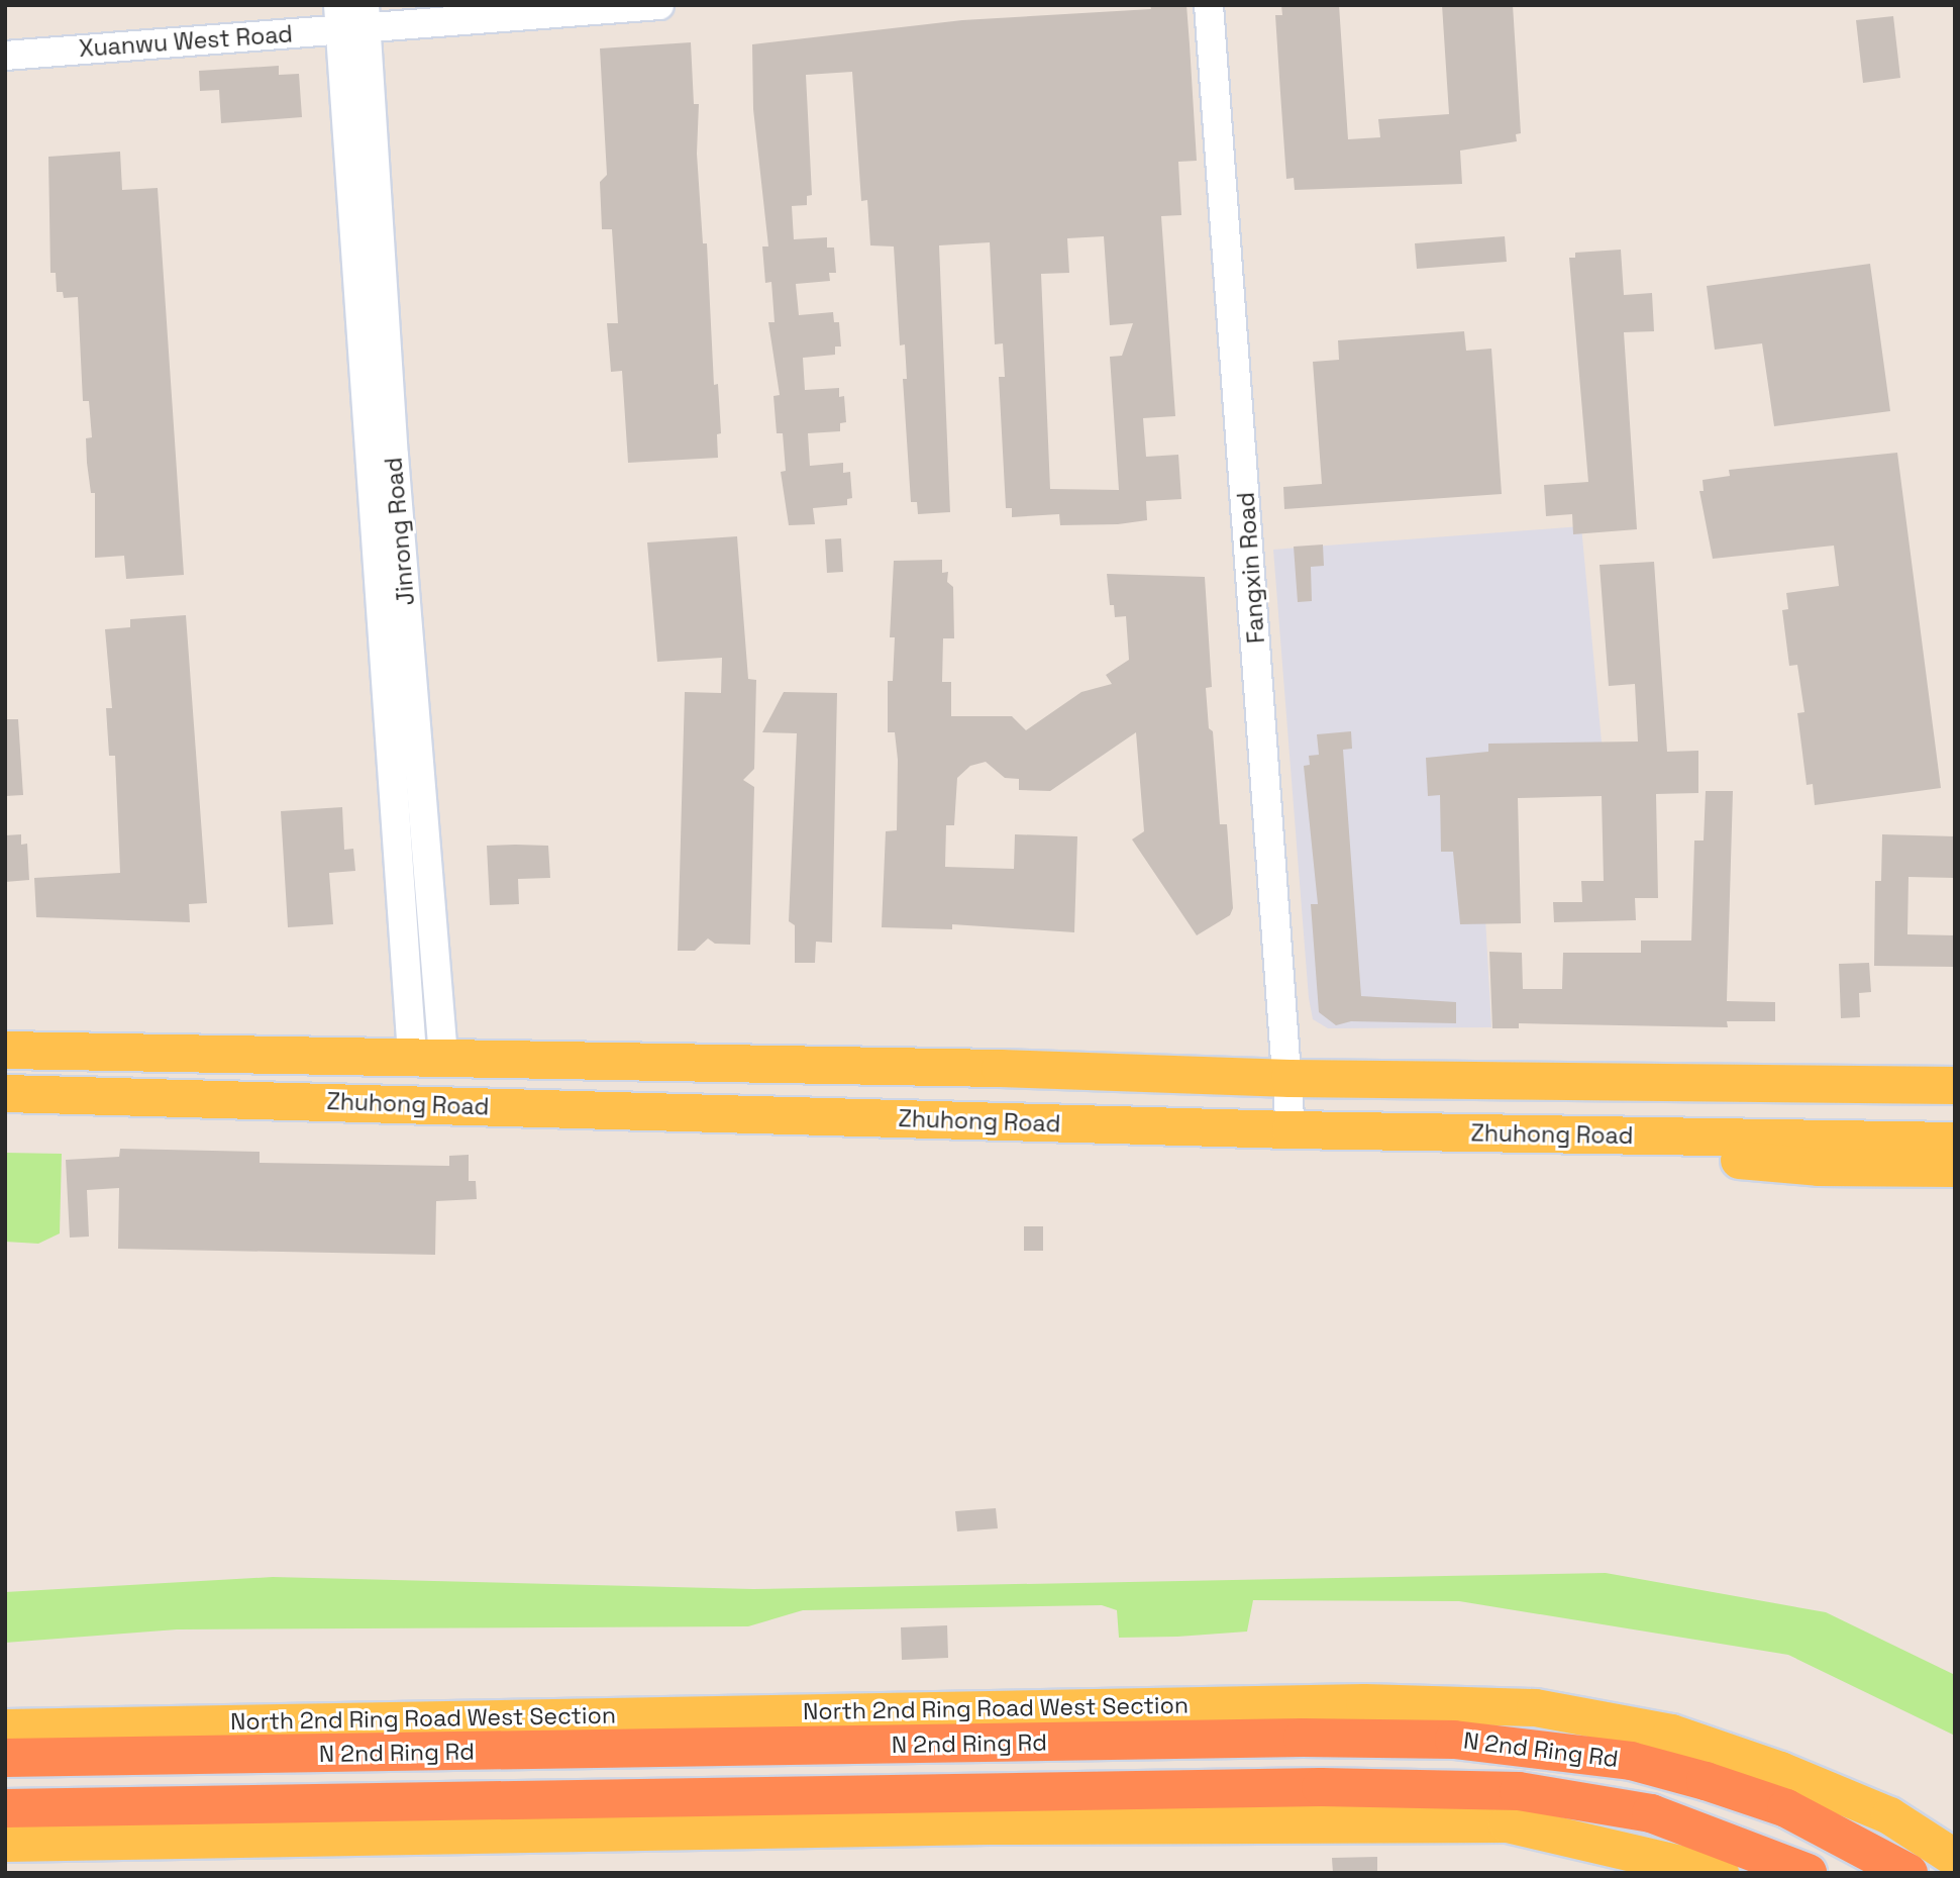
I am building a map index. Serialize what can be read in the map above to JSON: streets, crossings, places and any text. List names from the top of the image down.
{
  "streets": {
    "highway": ["N 2nd Ring Rd"],
    "main road": ["Zhuhong Road", "North 2nd Ring Road West Section"],
    "street": ["Xuanwu West Road", "Jinrong Road", "Fangxin Road"]
  },
  "crossings": [
    ["Xuanwu West Road", "Jinrong Road"],
    ["Jinrong Road", "Zhuhong Road"],
    ["Fangxin Road", "Zhuhong Road"]
  ]
}
